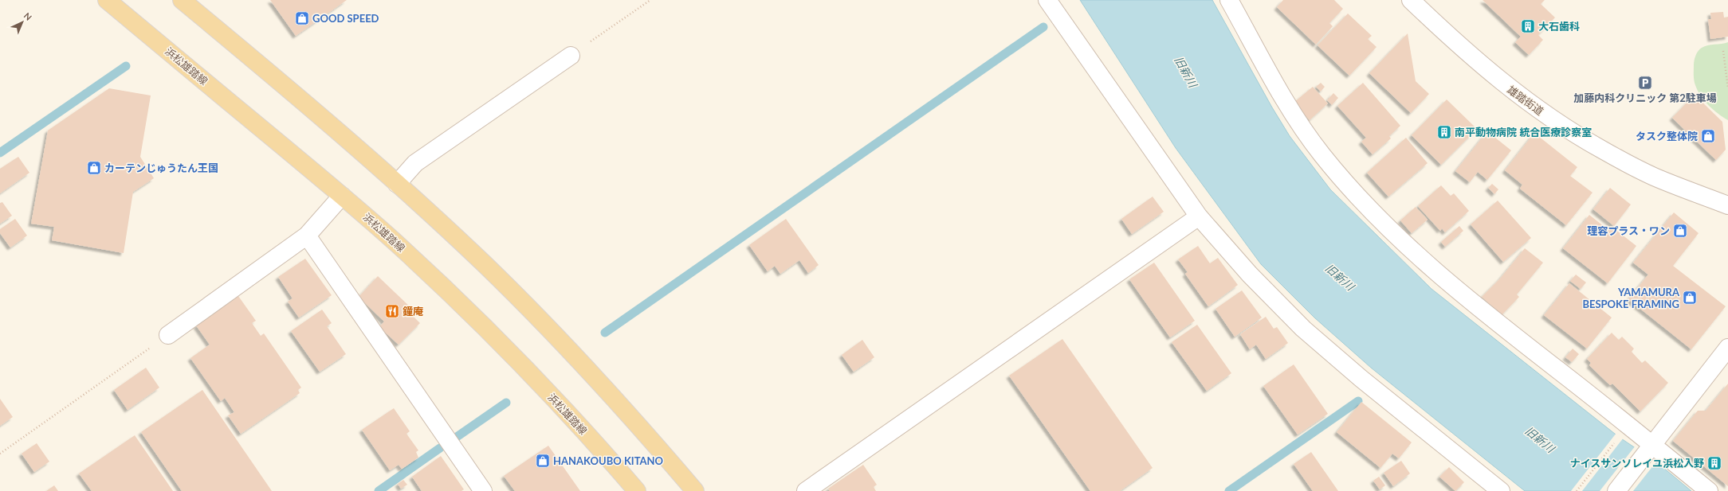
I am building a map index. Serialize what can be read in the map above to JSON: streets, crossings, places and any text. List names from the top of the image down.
{
  "streets": {
    "main road": ["浜松雄踏線"],
    "street": ["雄踏街道"]
  },
  "water": ["旧新川"],
  "places": {
    "shop": [
      "GOOD SPEED",
      "タスク整体院",
      "カーテンじゅうたん王国",
      "理容プラス・ワン",
      "YAMAMURA BESPOKE FRAMING",
      "HANAKOUBO KITANO"
    ],
    "building": ["大石歯科", "南平動物病院 統合医療診察室", "ナイスサンソレイユ浜松入野"],
    "parking": ["加藤内科クリニック 第2駐車場"],
    "restaurant": ["鐘庵"]
  },
  "north": "top right"
}
